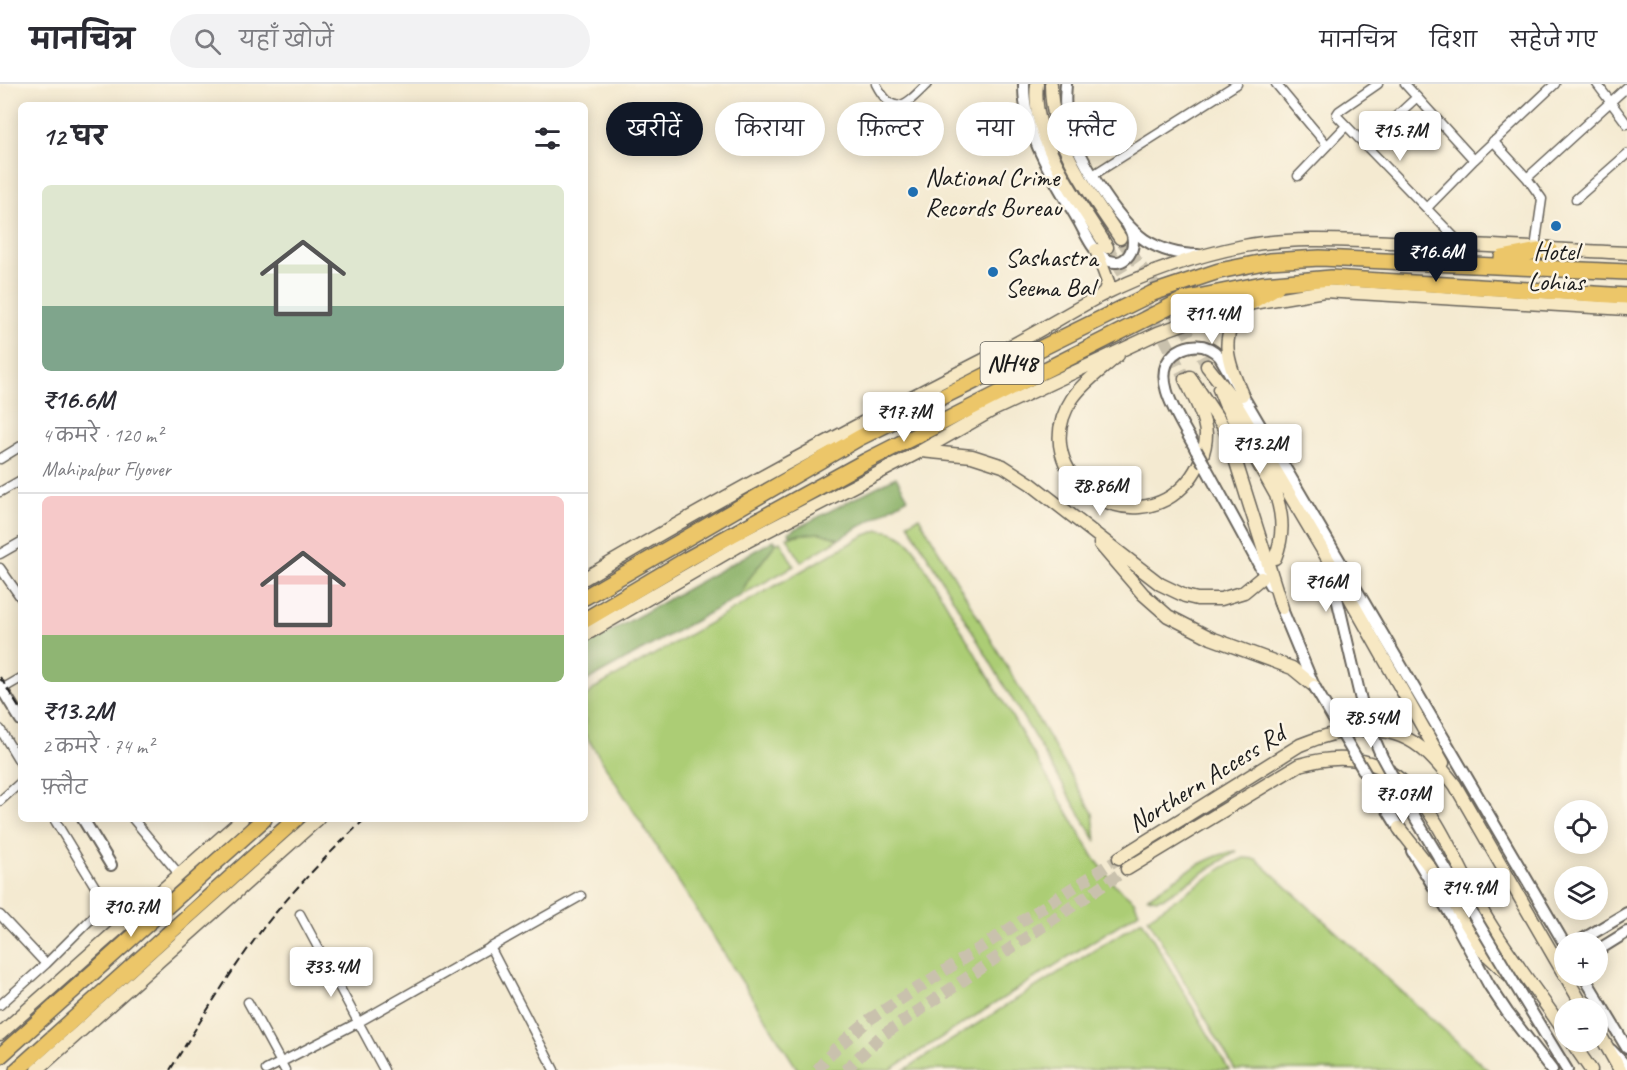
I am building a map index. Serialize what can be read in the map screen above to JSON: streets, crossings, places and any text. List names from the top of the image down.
{
  "streets": {
    "highway": ["NH48"],
    "main road": ["Northern Access Rd"]
  },
  "places": ["National Crime Records Bureau", "Hotel Lohias", "Sashastra Seema Bal"],
  "page": {
    "header": "मानचित्र",
    "search": "यहाँ खोजें",
    "nav": ["मानचित्र", "दिशा", "सहेजे गए"],
    "chip": [
      "खरीदें",
      "किराया",
      "फ़िल्टर",
      "नया",
      "फ़्लैट"
    ],
    "heading": "12 घर",
    "price": [
      "₹15.7M",
      "₹16.6M",
      "₹11.4M",
      "₹17.7M",
      "₹13.2M",
      "₹8.86M",
      "₹16M",
      "₹8.54M",
      "₹7.07M",
      "₹14.9M",
      "₹10.7M",
      "₹33.4M"
    ],
    "list": [
      {
        "name": "₹16.6M",
        "note": "4 कमरे · 120 m² · Mahipalpur Flyover"
      },
      {
        "name": "₹13.2M",
        "note": "2 कमरे · 74 m² · फ़्लैट"
      }
    ],
    "map_buttons": ["+", "−"]
  }
}
